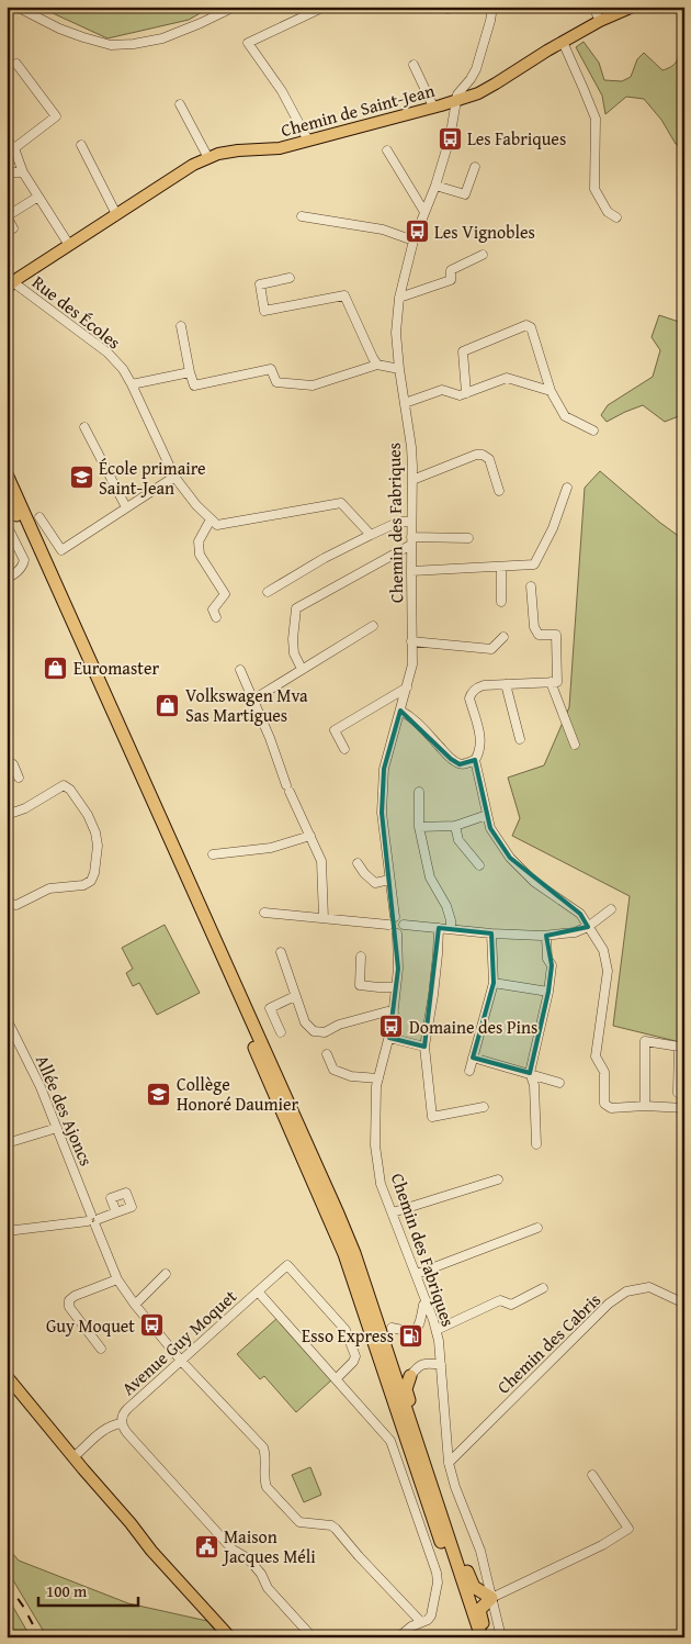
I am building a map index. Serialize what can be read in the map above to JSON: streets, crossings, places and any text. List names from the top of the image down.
{
  "streets": {
    "main road": ["Chemin de Saint-Jean"],
    "street": [
      "Rue des Écoles",
      "Chemin des Fabriques",
      "Allée des Ajoncs",
      "Avenue Guy Moquet",
      "Chemin des Cabris"
    ]
  },
  "crossings": [
    ["Chemin de Saint-Jean", "Rue des Écoles"],
    ["Chemin de Saint-Jean", "Chemin des Fabriques"],
    ["Chemin des Fabriques", "Chemin des Cabris"],
    ["Allée des Ajoncs", "Avenue Guy Moquet"]
  ],
  "places": {
    "bus stop": [
      "Les Fabriques",
      "Les Vignobles",
      "Domaine des Pins",
      "Guy Moquet"
    ],
    "school or university": ["École primaire Saint-Jean", "Collège Honoré Daumier"],
    "shop": ["Euromaster", "Volkswagen Mva Sas Martigues"],
    "fuel station": ["Esso Express"],
    "public building": ["Maison Jacques Méli"]
  },
  "scale_bar": "100 m"
}
